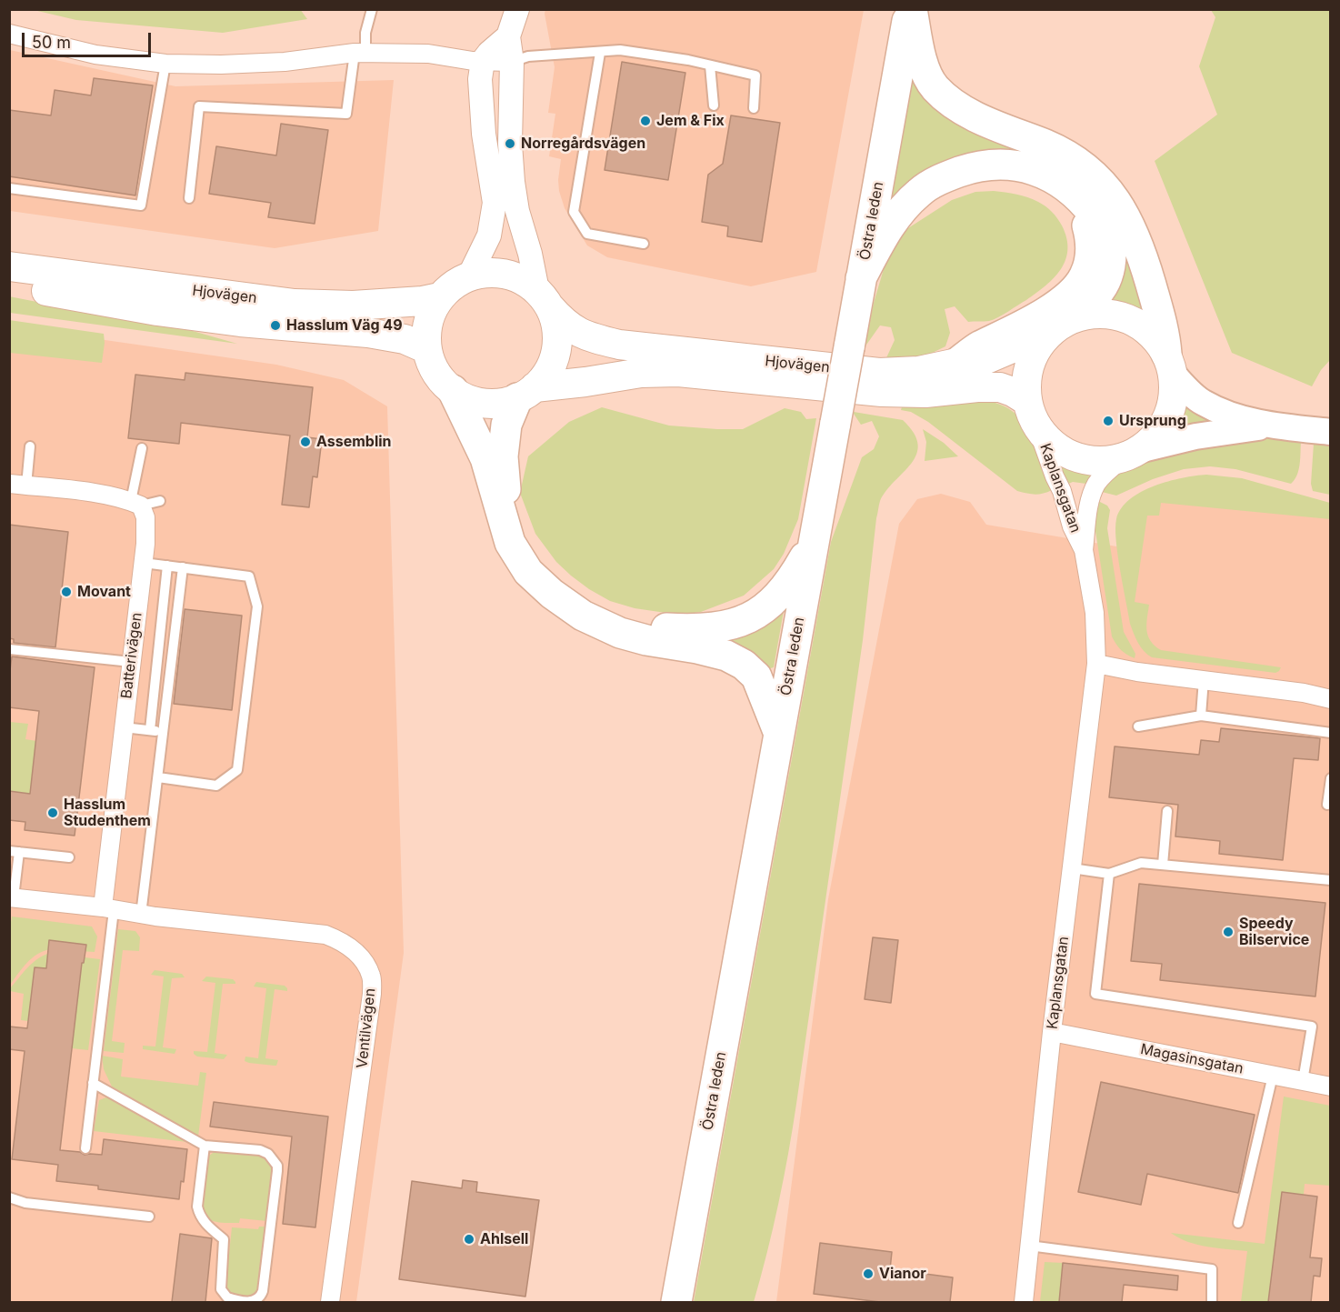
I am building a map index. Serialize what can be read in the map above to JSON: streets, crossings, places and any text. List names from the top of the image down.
{
  "streets": {
    "highway": ["Östra leden"],
    "main road": ["Hjovägen"],
    "street": [
      "Kaplansgatan",
      "Batterivägen",
      "Ventilvägen",
      "Magasinsgatan"
    ]
  },
  "crossings": [
    ["Hjovägen", "Kaplansgatan"],
    ["Kaplansgatan", "Magasinsgatan"],
    ["Batterivägen", "Ventilvägen"]
  ],
  "places": [
    "Jem & Fix",
    "Norregårdsvägen",
    "Hasslum Väg 49",
    "Ursprung",
    "Assemblin",
    "Movant",
    "Hasslum Studenthem",
    "Speedy Bilservice",
    "Ahlsell",
    "Vianor"
  ],
  "scale_bar": "50 m"
}
